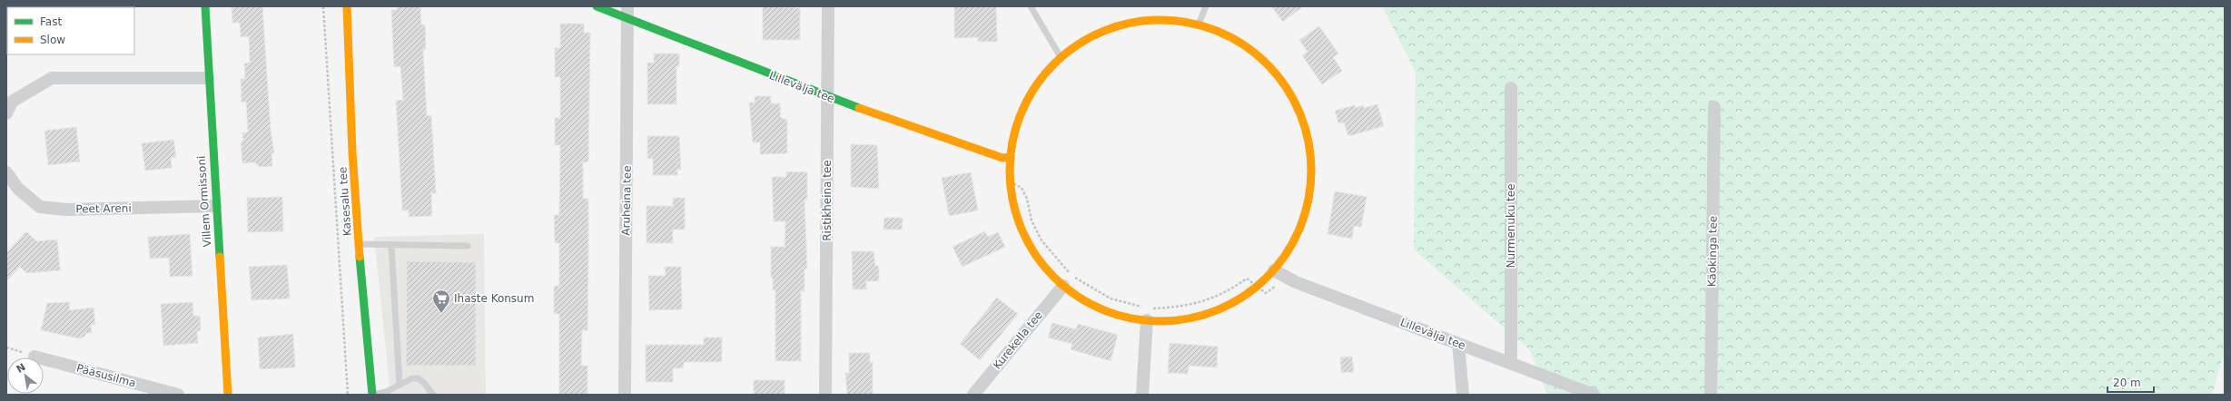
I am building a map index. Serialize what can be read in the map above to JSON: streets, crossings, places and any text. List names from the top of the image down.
{
  "streets": {
    "street": [
      "Lillevälja tee",
      "Aruheina tee",
      "Ristikheina tee",
      "Villem Ormissoni",
      "Kasesalu tee",
      "Peet Areni",
      "Nurmenuku tee",
      "Käokinga tee",
      "Kurekella tee",
      "Pääsusilma"
    ]
  },
  "crossings": [
    ["Lillevälja tee", "Aruheina tee"],
    ["Lillevälja tee", "Ristikheina tee"],
    ["Lillevälja tee", "Nurmenuku tee"],
    ["Villem Ormissoni", "Peet Areni"]
  ],
  "places": {
    "supermarket": ["Ihaste Konsum"]
  },
  "legend": ["Fast", "Slow"],
  "scale_bar": "20 m",
  "north": "top left"
}
